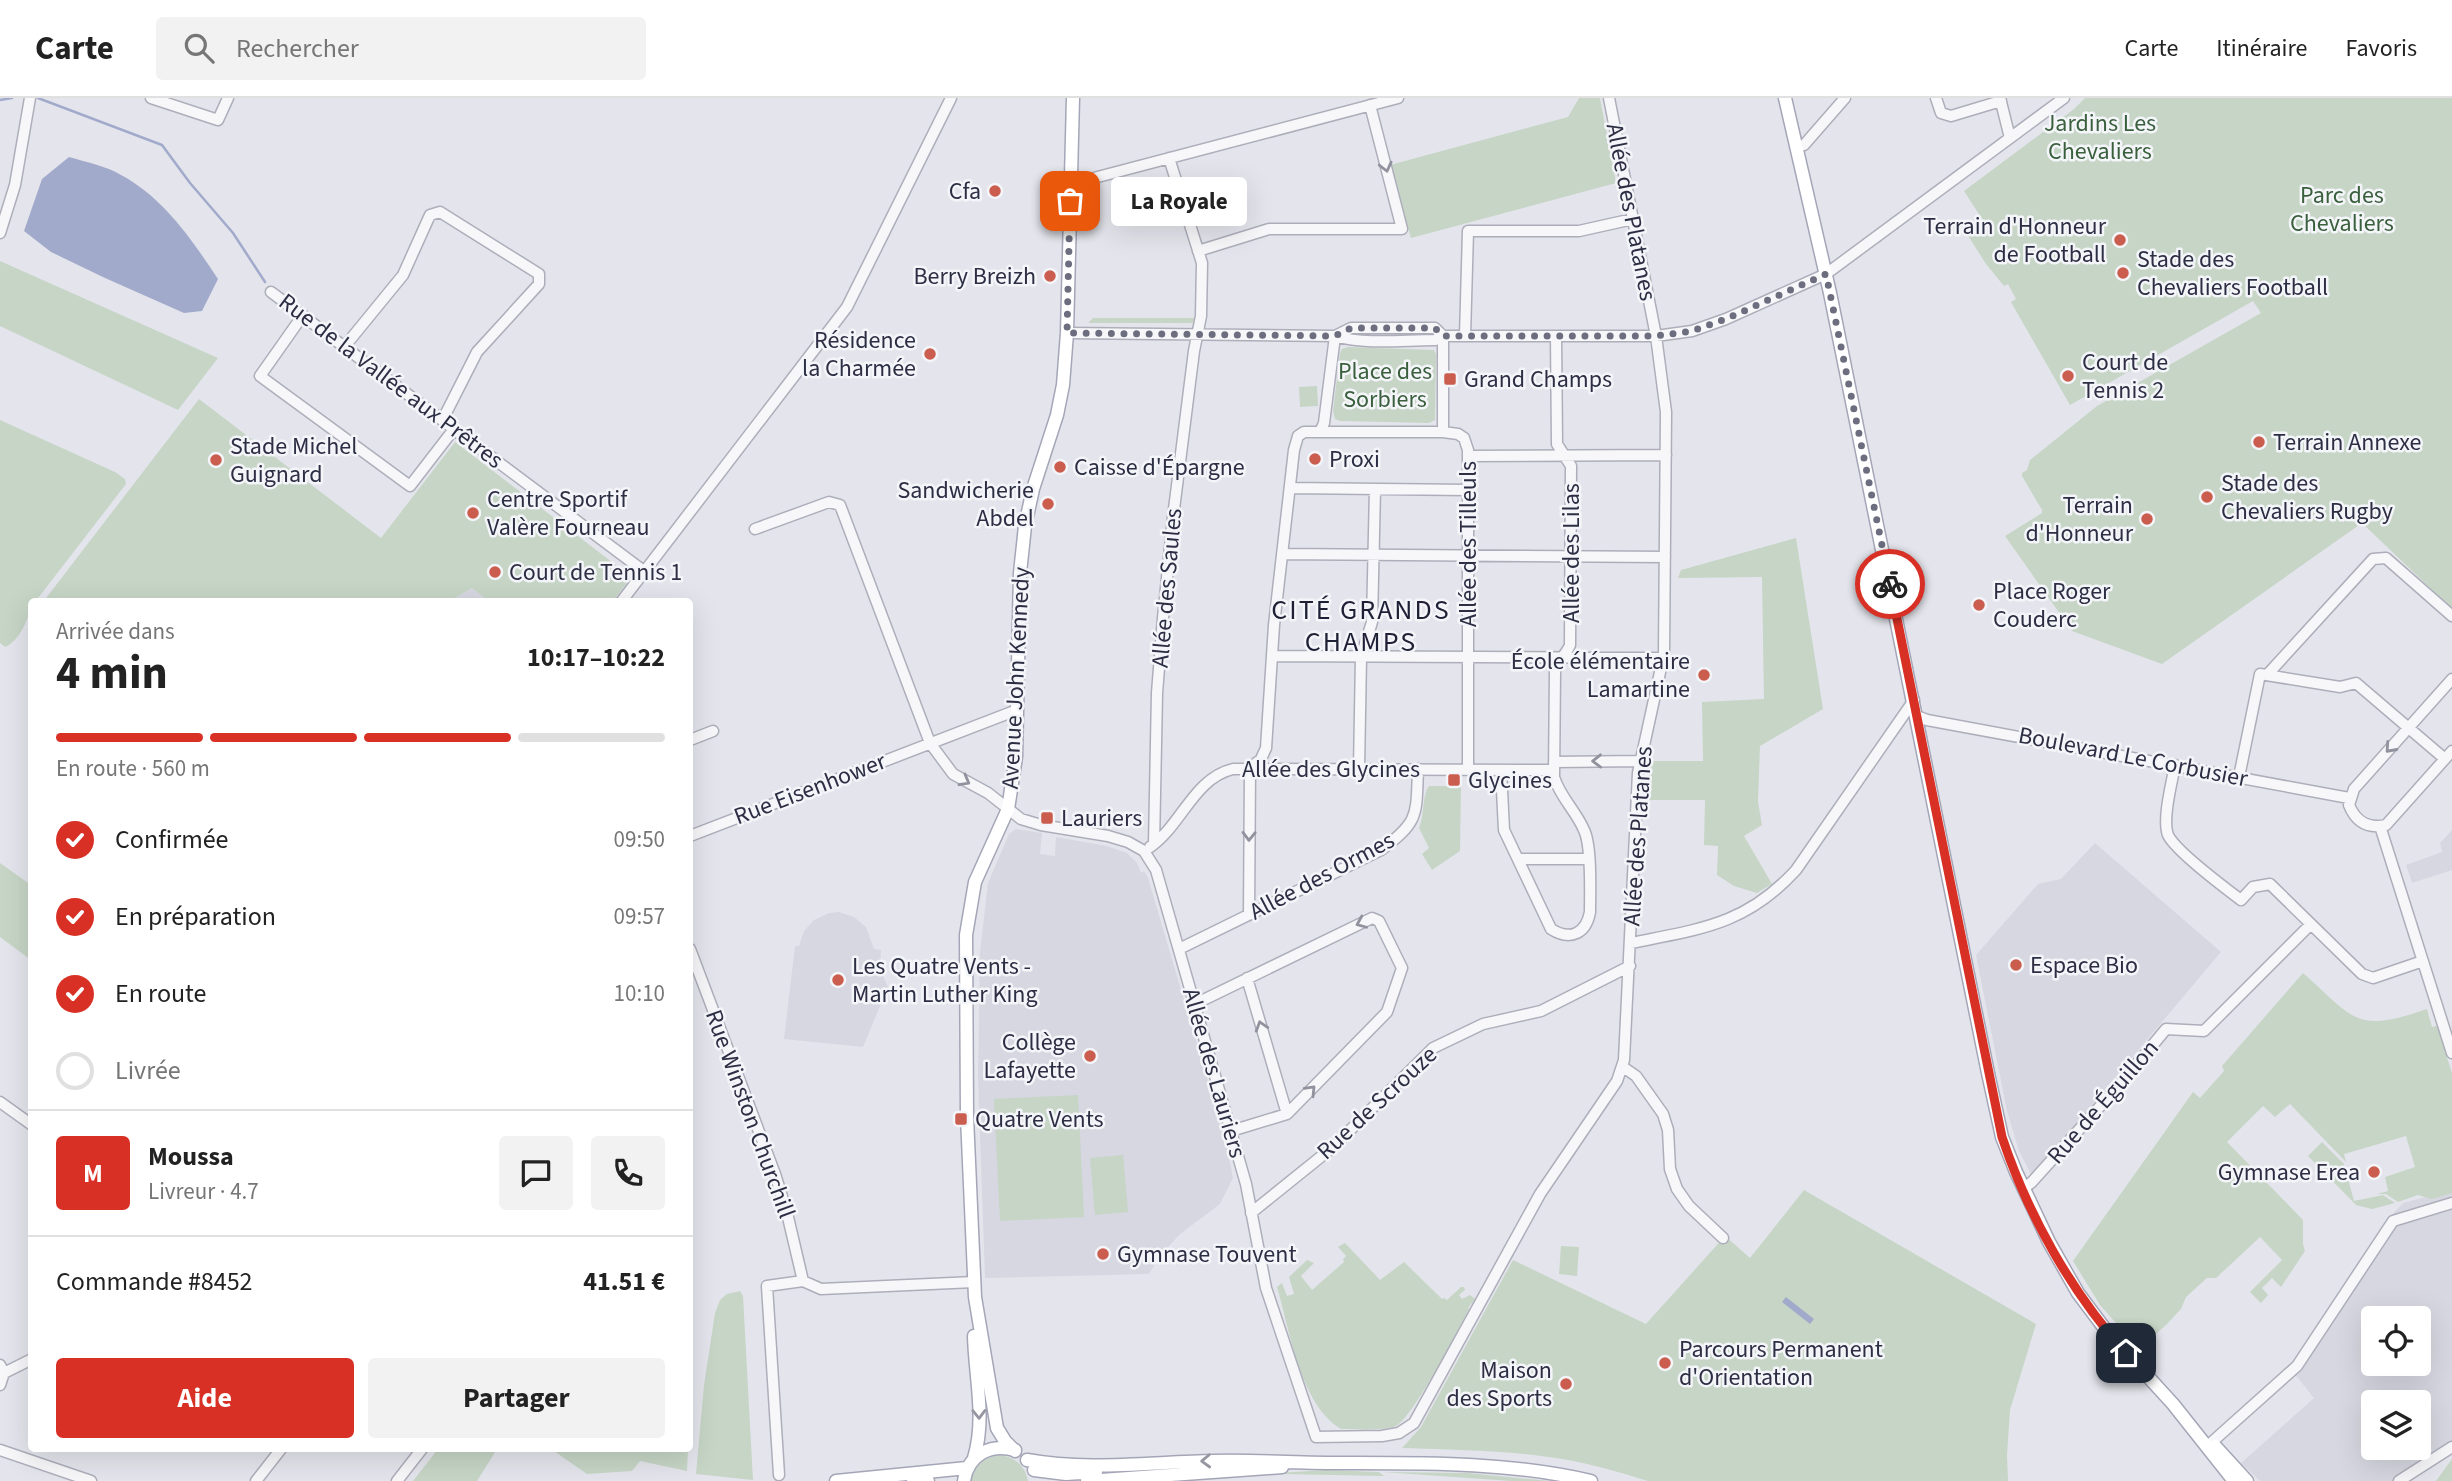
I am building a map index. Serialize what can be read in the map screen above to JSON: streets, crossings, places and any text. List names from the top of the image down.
{
  "streets": {
    "main road": ["Avenue John Kennedy"],
    "street": [
      "Allée des Platanes",
      "Rue de la Vallée aux Prêtres",
      "Allée des Tilleuls",
      "Allée des Lilas",
      "Allée des Saules",
      "Boulevard Le Corbusier",
      "Allée des Glycines",
      "Rue Eisenhower",
      "Allée des Ormes",
      "Allée des Lauriers",
      "Rue de Éguillon",
      "Rue de Scrouze",
      "Rue Winston Churchill"
    ]
  },
  "crossings": [
    ["Allée des Platanes", "Allée des Glycines"],
    ["Allée des Platanes", "Allée des Lauriers"],
    ["Allée des Platanes", "Rue de Scrouze"],
    ["Allée des Tilleuls", "Allée des Glycines"],
    ["Allée des Lilas", "Allée des Glycines"],
    ["Allée des Saules", "Allée des Glycines"],
    ["Avenue John Kennedy", "Rue Eisenhower"],
    ["Allée des Glycines", "Allée des Ormes"],
    ["Allée des Glycines", "Allée des Lauriers"],
    ["Allée des Ormes", "Allée des Lauriers"],
    ["Allée des Lauriers", "Rue de Scrouze"]
  ],
  "districts": ["CITÉ GRANDS CHAMPS"],
  "parks": ["Jardins Les Chevaliers", "Parc des Chevaliers", "Place des Sorbiers"],
  "places": {
    "other": [
      "Cfa",
      "La Royale",
      "Terrain d'Honneur de Football",
      "Stade des Chevaliers Football",
      "Berry Breizh",
      "Résidence la Charmée",
      "Court de Tennis 2",
      "Terrain Annexe",
      "Proxi",
      "Stade Michel Guignard",
      "Caisse d'Épargne",
      "Stade des Chevaliers Rugby",
      "Sandwicherie Abdel",
      "Centre Sportif Valère Fourneau",
      "Terrain d'Honneur",
      "Court de Tennis 1",
      "Place Roger Couderc",
      "École élémentaire Lamartine",
      "Espace Bio",
      "Les Quatre Vents - Martin Luther King",
      "Collège Lafayette",
      "Gymnase Erea",
      "Gymnase Touvent",
      "Parcours Permanent d'Orientation",
      "Maison des Sports"
    ],
    "transit": [
      "Grand Champs",
      "Glycines",
      "Lauriers",
      "Quatre Vents"
    ]
  },
  "page": {
    "header": "Carte",
    "search": "Rechercher",
    "nav": ["Carte", "Itinéraire", "Favoris"],
    "bubble": "La Royale",
    "heading": ["4 min", "Arrivée dans", "10:17–10:22"],
    "panel": [
      "Moussa",
      "Livreur · 4.7",
      "Commande #8452",
      "41.51 €"
    ],
    "bar": "En route · 560 m",
    "list": [
      ["Confirmée", "09:50"],
      ["En préparation", "09:57"],
      ["En route", "10:10"],
      "Livrée"
    ],
    "round": "M",
    "buttons": ["Aide", "Partager"]
  }
}
